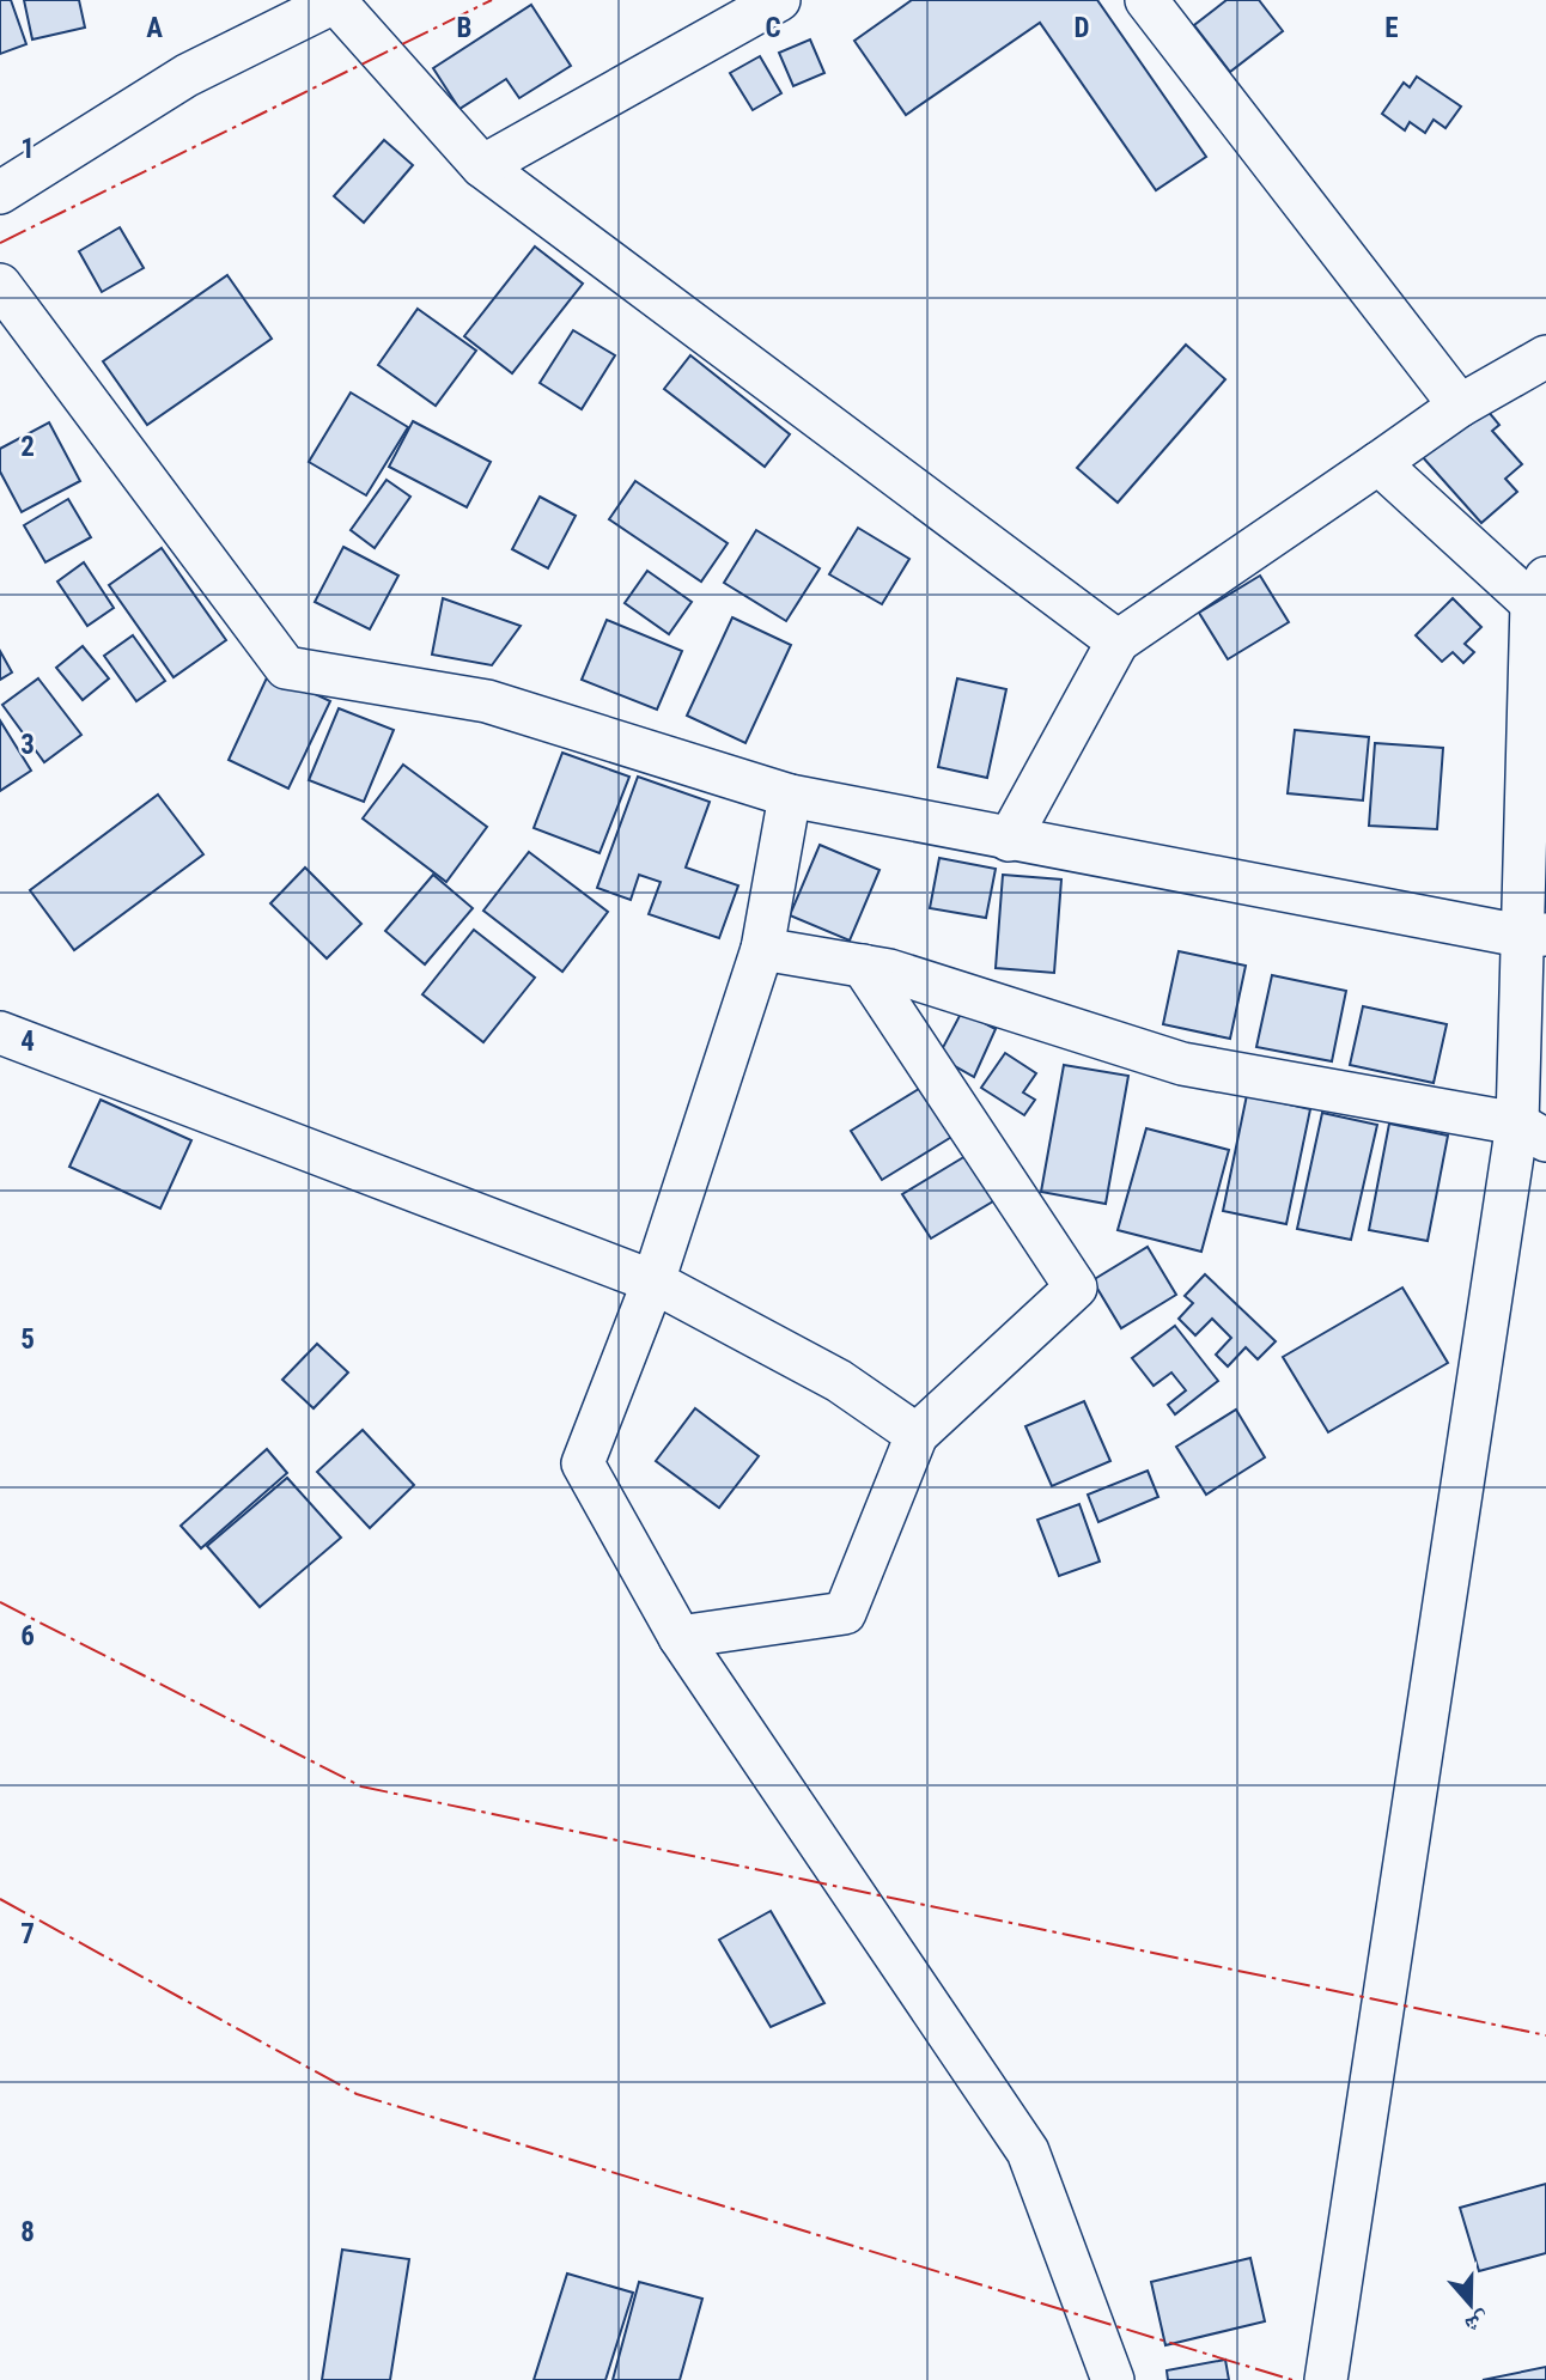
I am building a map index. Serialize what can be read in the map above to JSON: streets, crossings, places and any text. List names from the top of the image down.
{
  "north": "bottom",
  "grid": {
    "columns": [
      "A",
      "B",
      "C",
      "D",
      "E"
    ],
    "rows": [
      "1",
      "2",
      "3",
      "4",
      "5",
      "6",
      "7",
      "8"
    ]
  }
}
